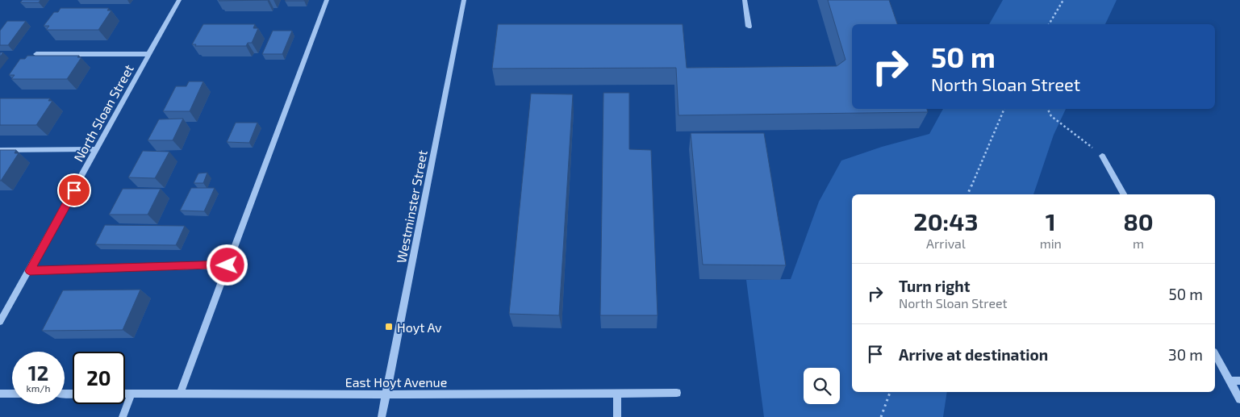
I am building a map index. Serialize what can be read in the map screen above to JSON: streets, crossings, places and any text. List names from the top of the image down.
{
  "streets": {
    "street": ["North Sloan Street", "Westminster Street", "East Hoyt Avenue"]
  },
  "crossings": [
    ["Westminster Street", "East Hoyt Avenue"]
  ],
  "places": {
    "transit": ["Hoyt Av"]
  },
  "page": {
    "turn": ["50 m", "North Sloan Street"],
    "eta": [
      "20:43",
      "Arrival",
      "1",
      "min",
      "80",
      "m"
    ],
    "list": [
      {
        "name": "Turn right",
        "note": "North Sloan Street",
        "value": "50 m"
      },
      {
        "name": "Arrive at destination",
        "value": "30 m"
      }
    ],
    "speed": "12 km/h",
    "limit": "20"
  }
}
